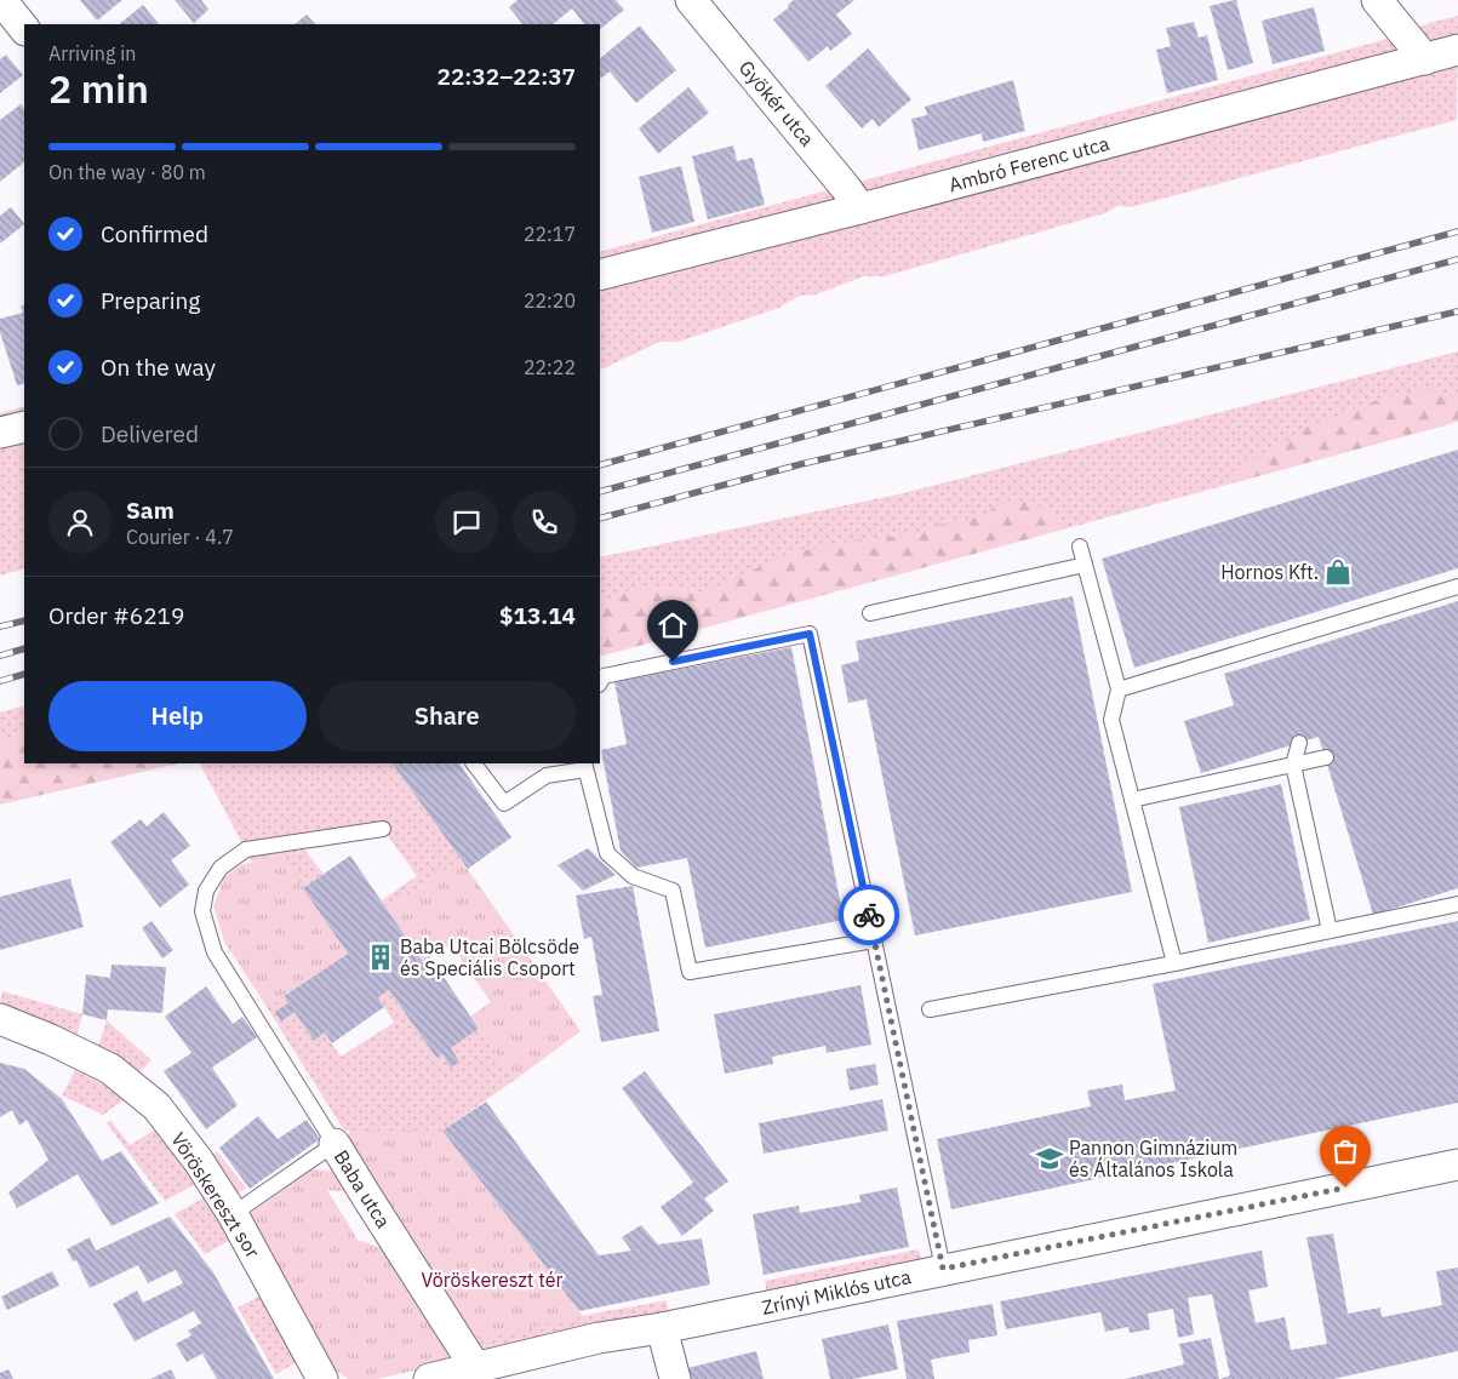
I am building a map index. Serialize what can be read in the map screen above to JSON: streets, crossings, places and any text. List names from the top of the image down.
{
  "streets": {
    "street": [
      "Gyökér utca",
      "Ambró Ferenc utca",
      "Baba utca",
      "Vöröskereszt sor",
      "Zrínyi Miklós utca"
    ]
  },
  "crossings": [
    ["Gyökér utca", "Ambró Ferenc utca"],
    ["Baba utca", "Zrínyi Miklós utca"]
  ],
  "parks": ["Vöröskereszt tér"],
  "places": {
    "shop": ["Hornos Kft."],
    "building": ["Baba Utcai Bölcsöde és Speciális Csoport"],
    "school or university": ["Pannon Gimnázium és Általános Iskola"]
  },
  "page": {
    "heading": ["2 min", "Arriving in", "22:32–22:37"],
    "panel": [
      "Sam",
      "Courier · 4.7",
      "Order #6219",
      "$13.14"
    ],
    "bar": "On the way · 80 m",
    "list": [
      ["Confirmed", "22:17"],
      ["Preparing", "22:20"],
      ["On the way", "22:22"],
      "Delivered"
    ],
    "buttons": ["Help", "Share"]
  }
}
